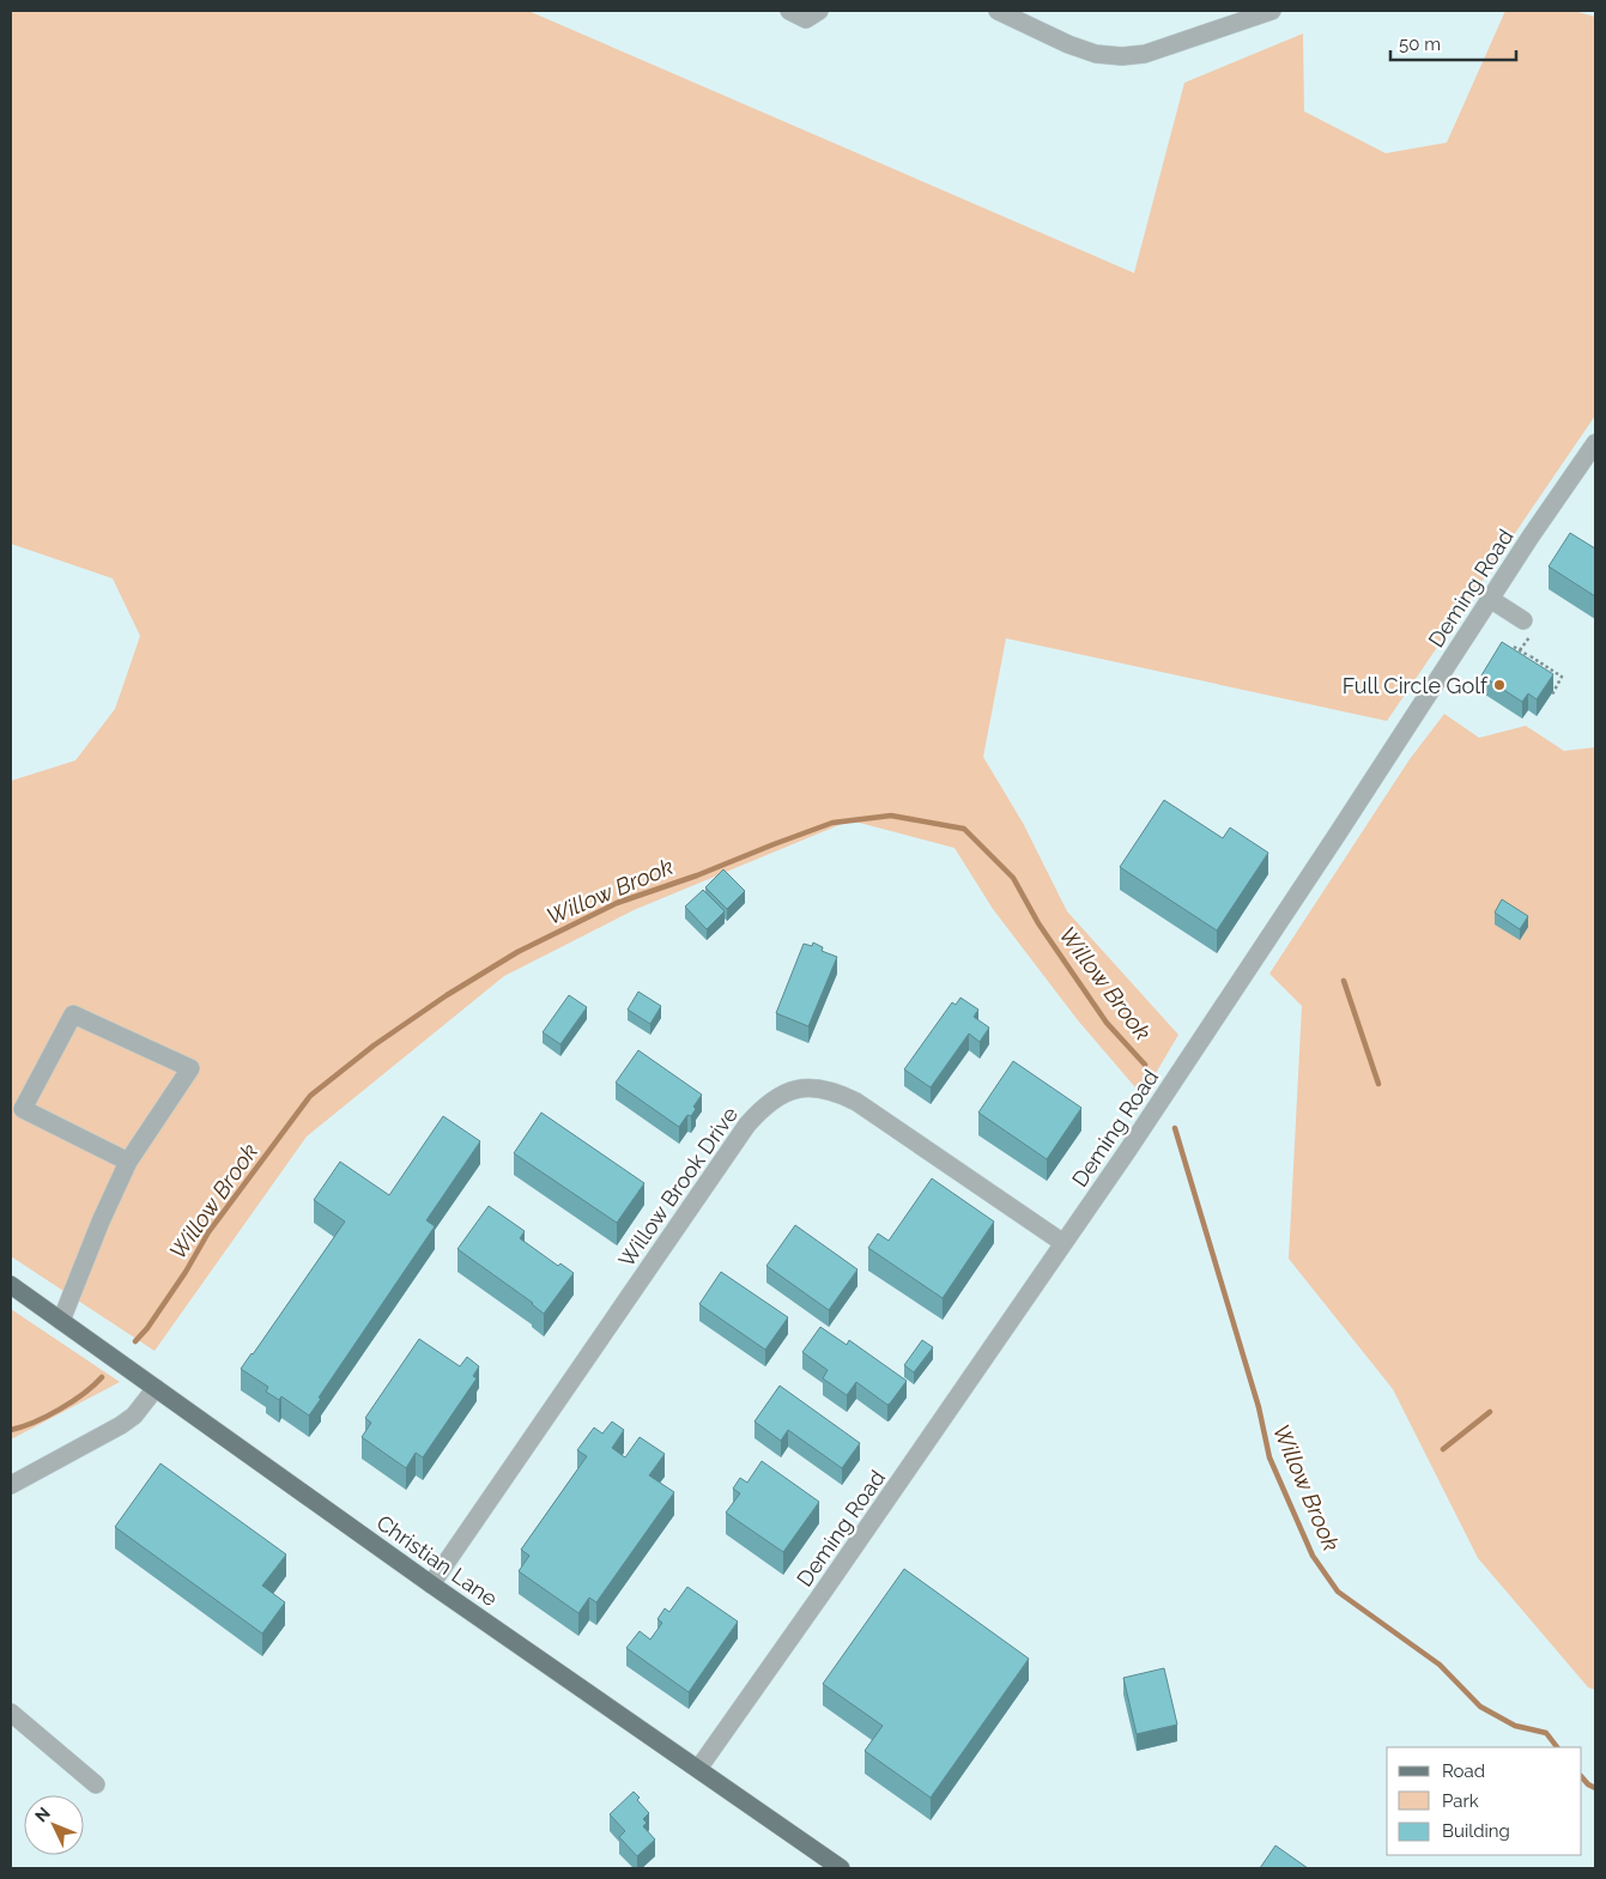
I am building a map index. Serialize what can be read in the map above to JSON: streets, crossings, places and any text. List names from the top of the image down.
{
  "streets": {
    "main road": ["Christian Lane"],
    "street": ["Deming Road", "Willow Brook Drive"]
  },
  "crossings": [
    ["Deming Road", "Willow Brook Drive"],
    ["Deming Road", "Christian Lane"],
    ["Willow Brook Drive", "Christian Lane"]
  ],
  "water": ["Willow Brook"],
  "places": ["Full Circle Golf"],
  "legend": ["Road", "Park", "Building"],
  "scale_bar": "50 m",
  "north": "top left"
}
